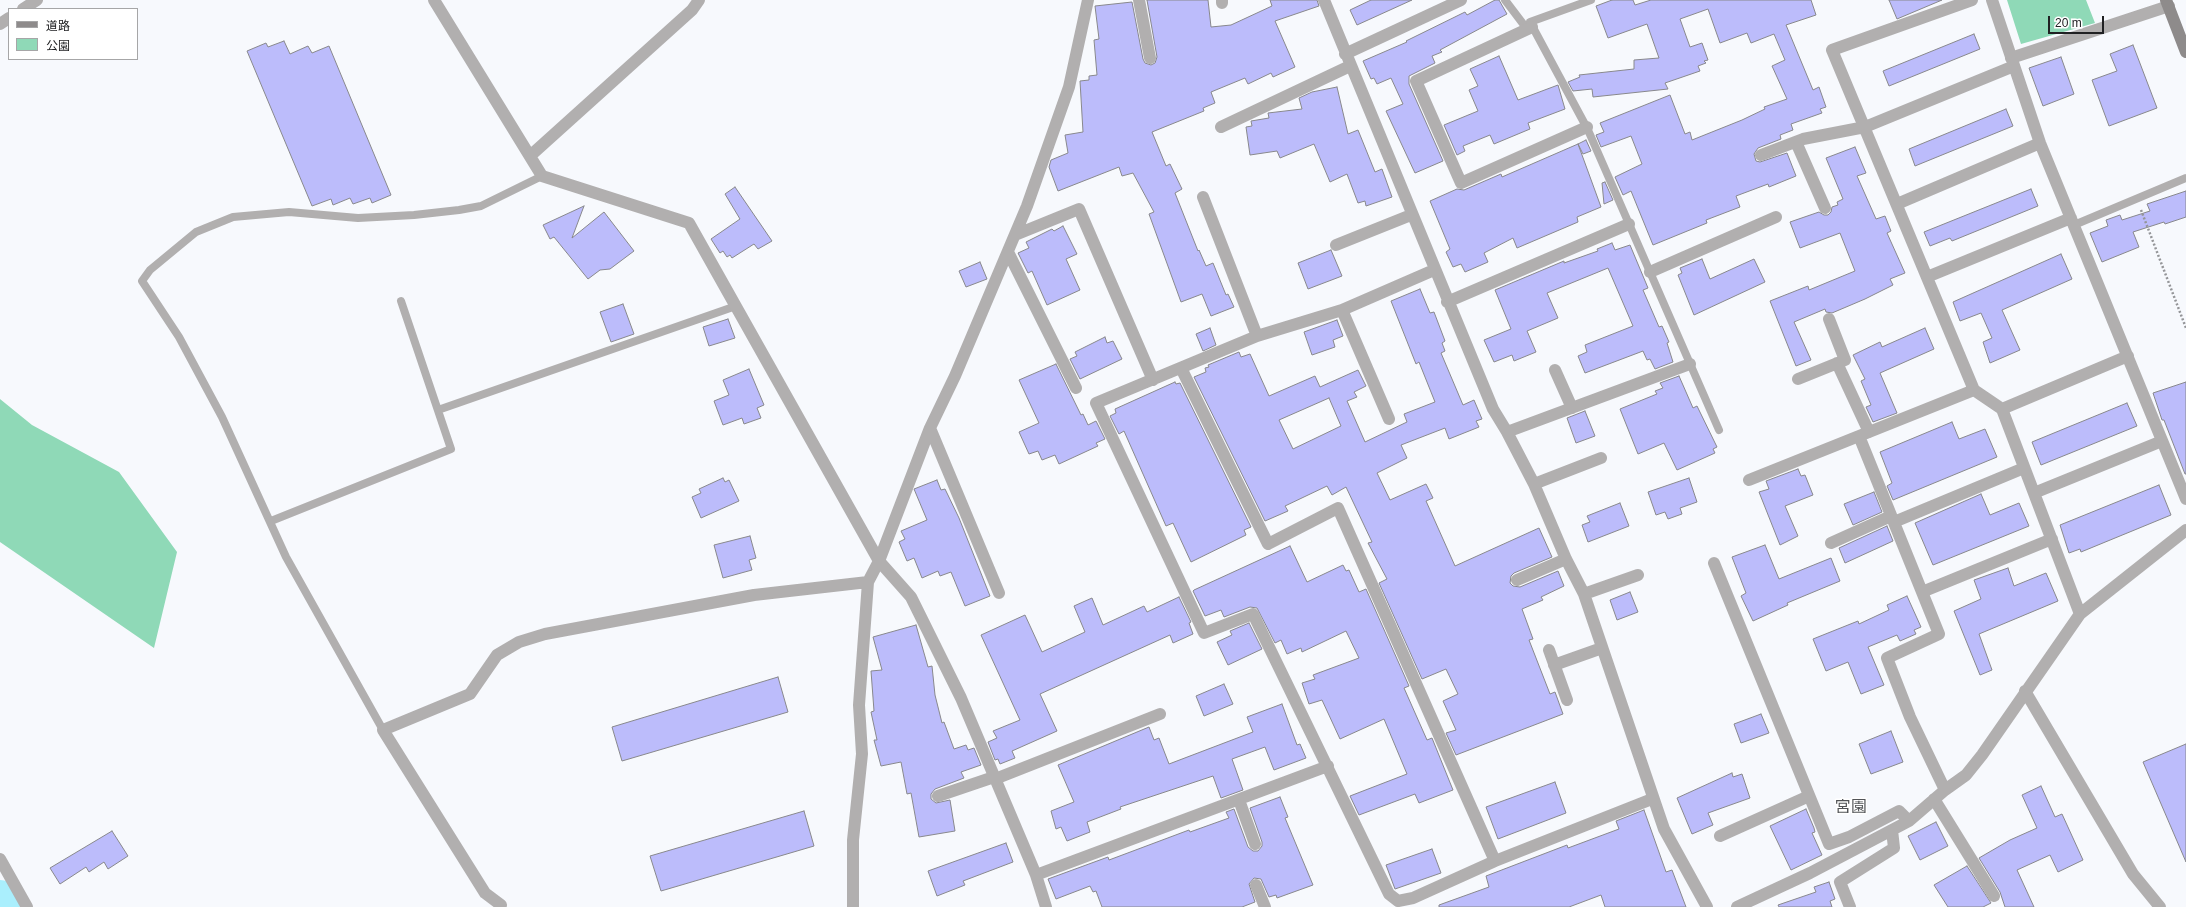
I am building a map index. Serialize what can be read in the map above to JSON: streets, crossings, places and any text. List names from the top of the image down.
{
  "districts": ["宮園"],
  "legend": ["道路", "公園"],
  "scale_bar": "20 m"
}
